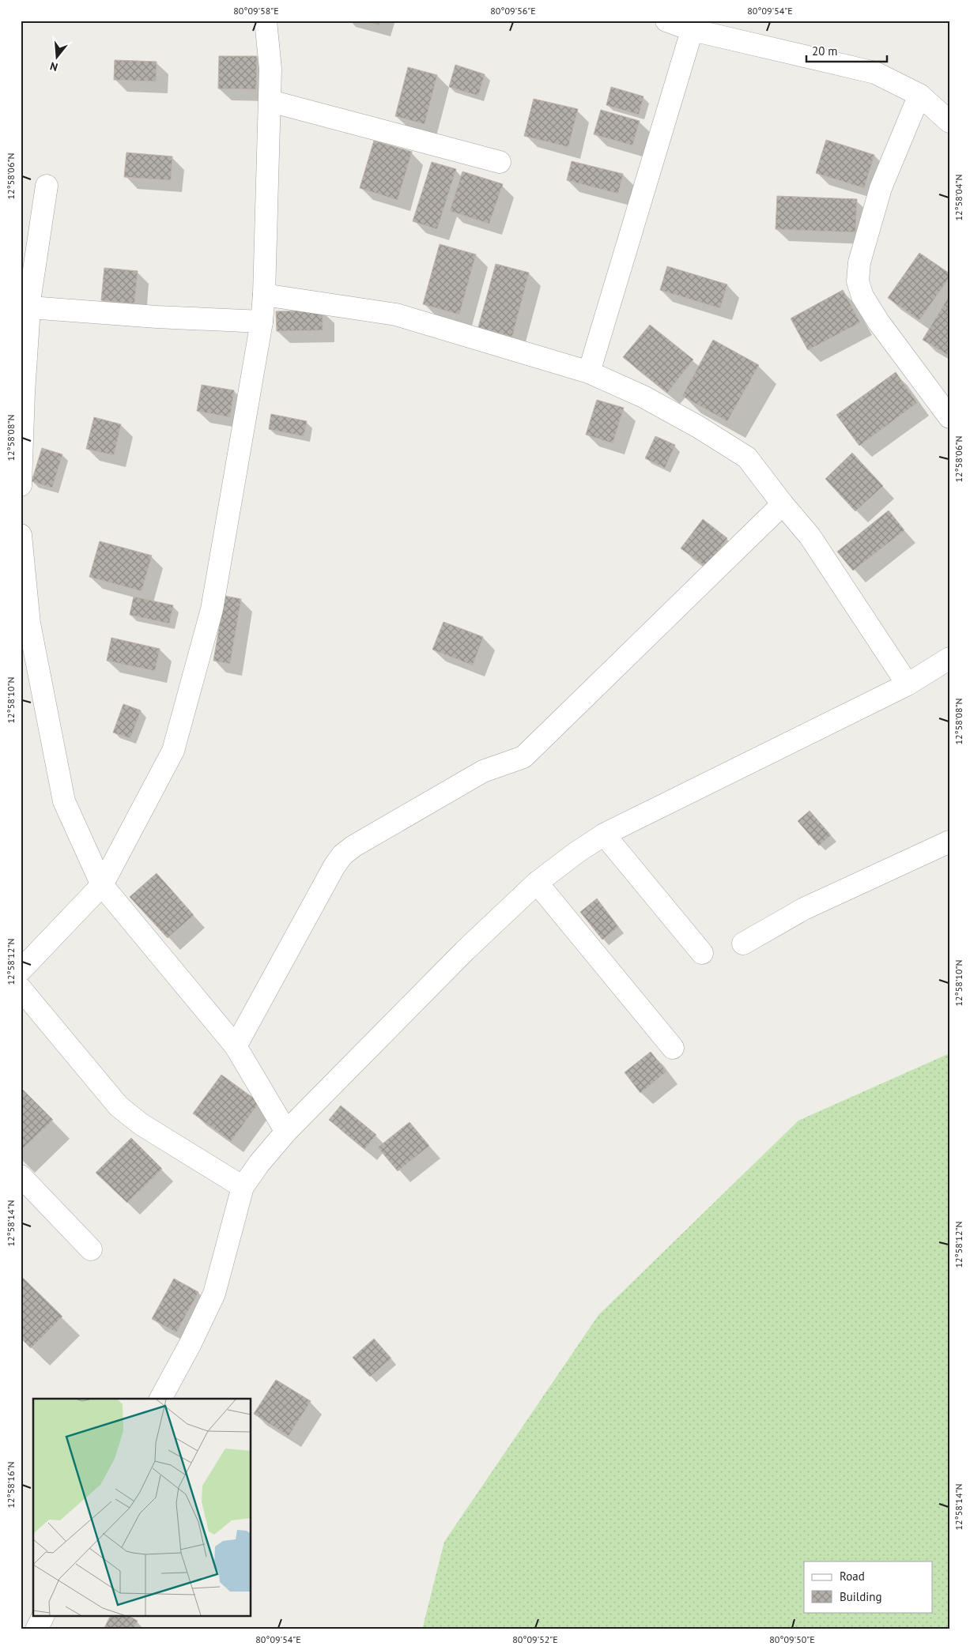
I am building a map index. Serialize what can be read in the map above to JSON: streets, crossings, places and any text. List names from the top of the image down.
{
  "legend": ["Road", "Building"],
  "scale_bar": "20 m",
  "north": "bottom",
  "coordinates": [
    "80°09'58\"E",
    "80°09'56\"E",
    "80°09'54\"E",
    "12°58'06\"N",
    "12°58'04\"N",
    "12°58'08\"N",
    "12°58'10\"N",
    "12°58'12\"N",
    "12°58'14\"N",
    "12°58'16\"N",
    "80°09'52\"E",
    "80°09'50\"E"
  ]
}
